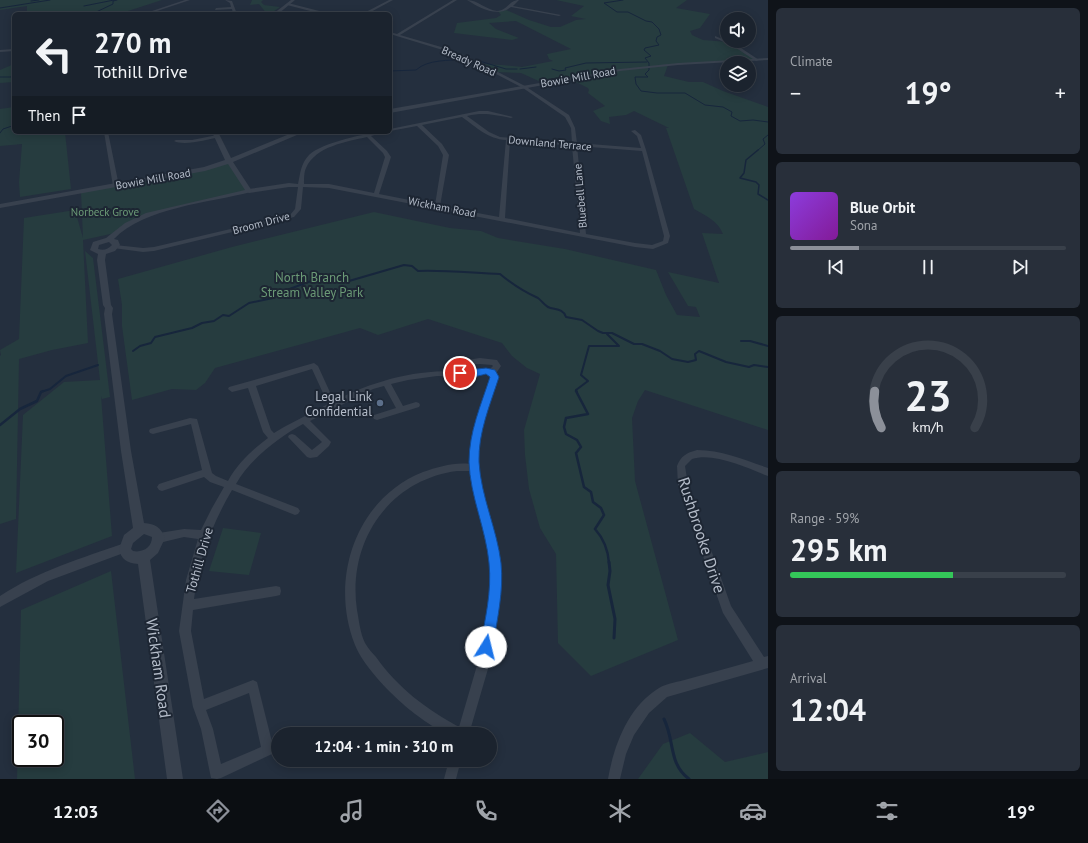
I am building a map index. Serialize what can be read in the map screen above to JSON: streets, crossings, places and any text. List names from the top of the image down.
{
  "streets": {
    "street": [
      "Bready Road",
      "Bowie Mill Road",
      "Downland Terrace",
      "Bluebell Lane",
      "Wickham Road",
      "Broom Drive",
      "Rushbrooke Drive",
      "Tothill Drive"
    ]
  },
  "crossings": [
    ["Bready Road", "Bowie Mill Road"],
    ["Bready Road", "Bluebell Lane"],
    ["Bowie Mill Road", "Bluebell Lane"],
    ["Downland Terrace", "Bluebell Lane"],
    ["Downland Terrace", "Wickham Road"],
    ["Bluebell Lane", "Wickham Road"],
    ["Wickham Road", "Broom Drive"]
  ],
  "parks": ["Norbeck Grove", "North Branch Stream Valley Park"],
  "places": ["Legal Link Confidential"],
  "page": {
    "tile": [
      "Climate",
      ["Range · 59%", "295 km"],
      ["Arrival", "12:04"]
    ],
    "turn": ["270 m", "Tothill Drive"],
    "heat": ["−", "19°", "+"],
    "then": "Then",
    "song": ["Blue Orbit", "Sona"],
    "limit": "30",
    "trip": "12:04 · 1 min · 310 m",
    "tabs": ["12:03", "19°"],
    "gauge": ["23", "km/h"]
  }
}
